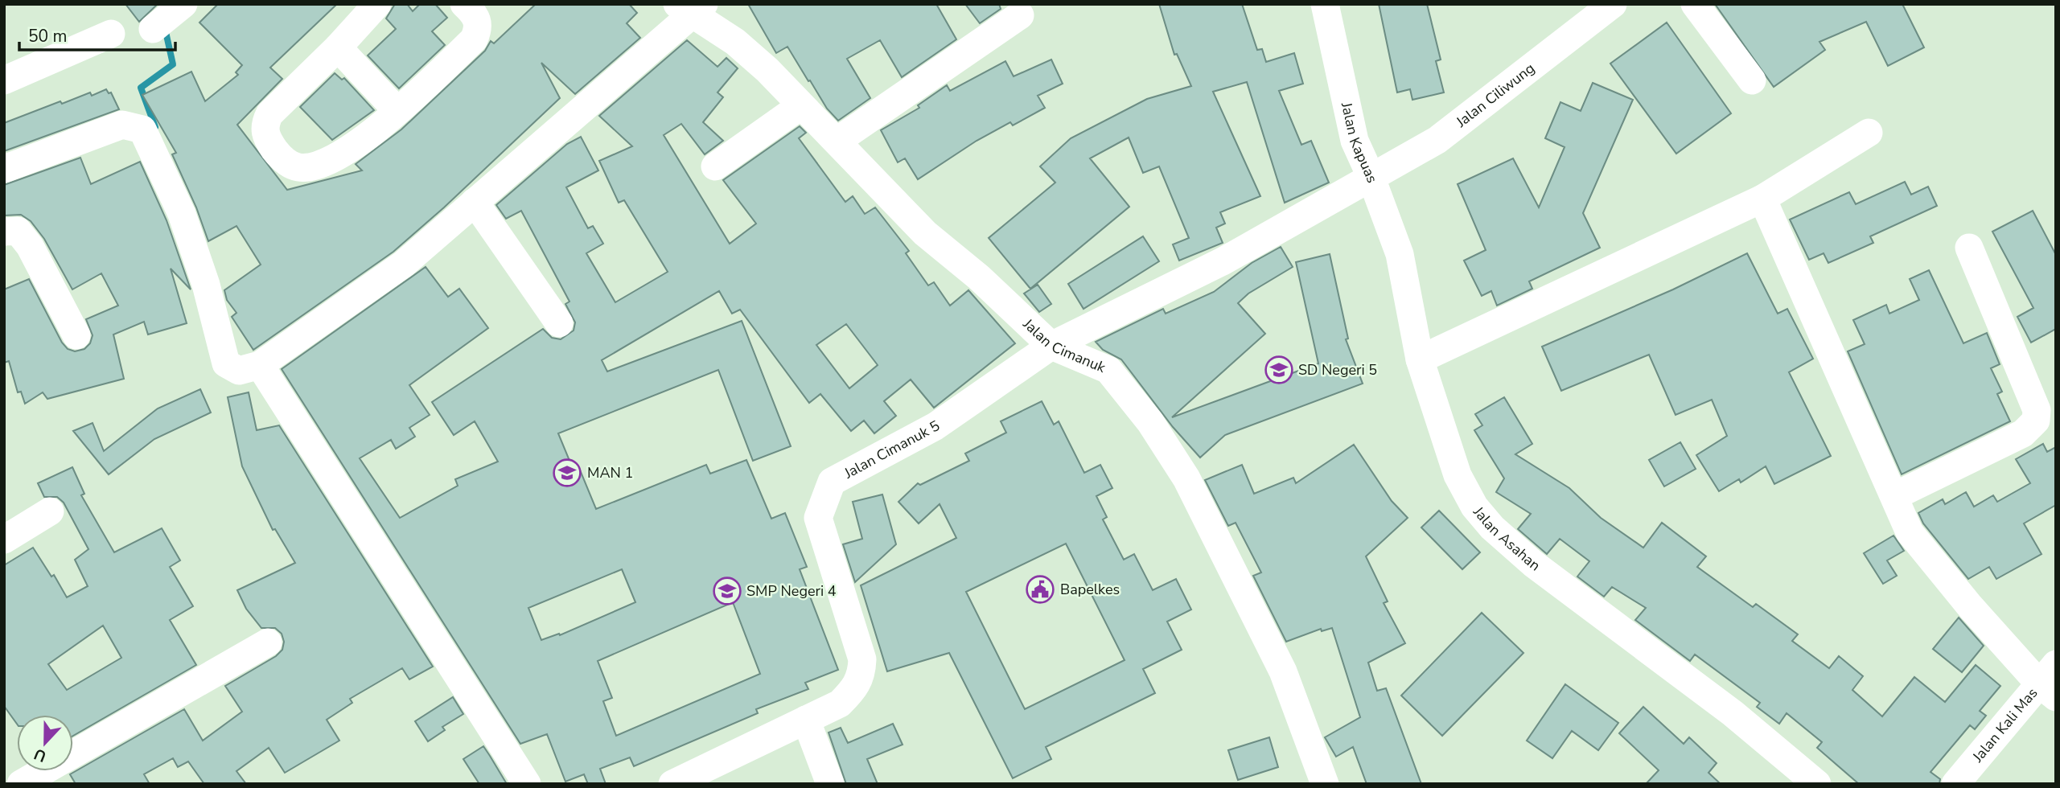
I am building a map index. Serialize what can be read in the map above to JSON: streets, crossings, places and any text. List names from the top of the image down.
{
  "streets": {
    "street": [
      "Jalan Ciliwung",
      "Jalan Kapuas",
      "Jalan Cimanuk",
      "Jalan Cimanuk 5",
      "Jalan Asahan",
      "Jalan Kali Mas"
    ]
  },
  "crossings": [
    ["Jalan Ciliwung", "Jalan Kapuas"],
    ["Jalan Ciliwung", "Jalan Cimanuk"],
    ["Jalan Ciliwung", "Jalan Cimanuk 5"],
    ["Jalan Ciliwung", "Jalan Asahan"],
    ["Jalan Kapuas", "Jalan Asahan"],
    ["Jalan Cimanuk", "Jalan Cimanuk 5"]
  ],
  "places": {
    "school or university": ["SD Negeri 5", "MAN 1", "SMP Negeri 4"],
    "public building": ["Bapelkes"]
  },
  "scale_bar": "50 m",
  "north": "bottom"
}
